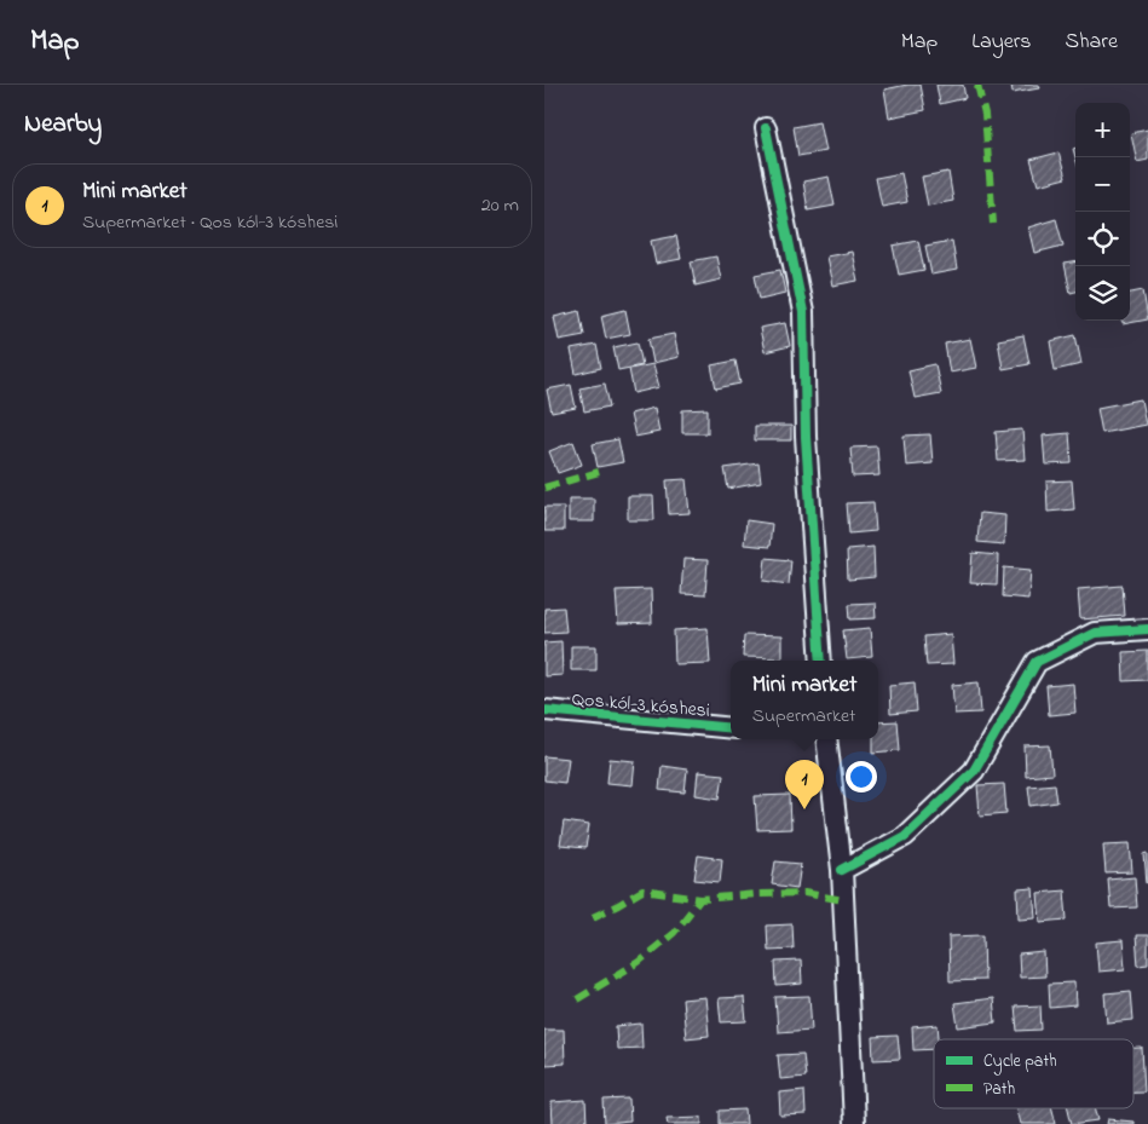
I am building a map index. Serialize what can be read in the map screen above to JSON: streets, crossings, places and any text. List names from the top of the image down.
{
  "streets": {
    "street": ["Qos kól-3 kóshesi"]
  },
  "legend": ["Cycle path", "Path"],
  "page": {
    "header": "Map",
    "nav": ["Map", "Layers", "Share"],
    "heading": "Nearby",
    "map_buttons": ["+", "−"],
    "list": [
      {
        "mark": "1",
        "name": "Mini market",
        "note": "Supermarket · Qos kól-3 kóshesi",
        "value": "20 m"
      }
    ],
    "popup": ["Mini market", "Supermarket"],
    "pins": "1"
  }
}
